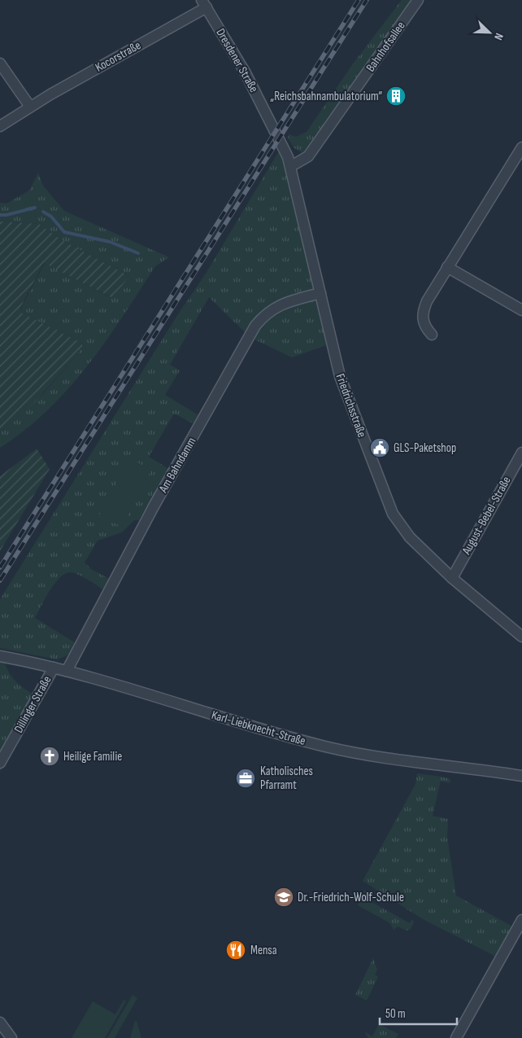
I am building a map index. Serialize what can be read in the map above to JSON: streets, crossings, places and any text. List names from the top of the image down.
{
  "streets": {
    "street": [
      "Bahnhofsallee",
      "Kocorstraße",
      "Dresdener Straße",
      "Friedrichsstraße",
      "Am Bahndamm",
      "August-Bebel-Straße",
      "Dillinger Straße",
      "Karl-Liebknecht-Straße"
    ]
  },
  "crossings": [
    ["Bahnhofsallee", "Dresdener Straße"],
    ["Bahnhofsallee", "Friedrichsstraße"],
    ["Kocorstraße", "Dresdener Straße"],
    ["Dresdener Straße", "Friedrichsstraße"],
    ["Friedrichsstraße", "Am Bahndamm"],
    ["Friedrichsstraße", "August-Bebel-Straße"],
    ["Am Bahndamm", "Karl-Liebknecht-Straße"],
    ["Dillinger Straße", "Karl-Liebknecht-Straße"]
  ],
  "places": {
    "building": ["„Reichsbahnambulatorium“"],
    "public building": ["GLS-Paketshop"],
    "church": ["Heilige Familie"],
    "office": ["Katholisches Pfarramt"],
    "school or university": ["Dr.-Friedrich-Wolf-Schule"],
    "restaurant": ["Mensa"]
  },
  "scale_bar": "50 m",
  "north": "bottom right"
}
